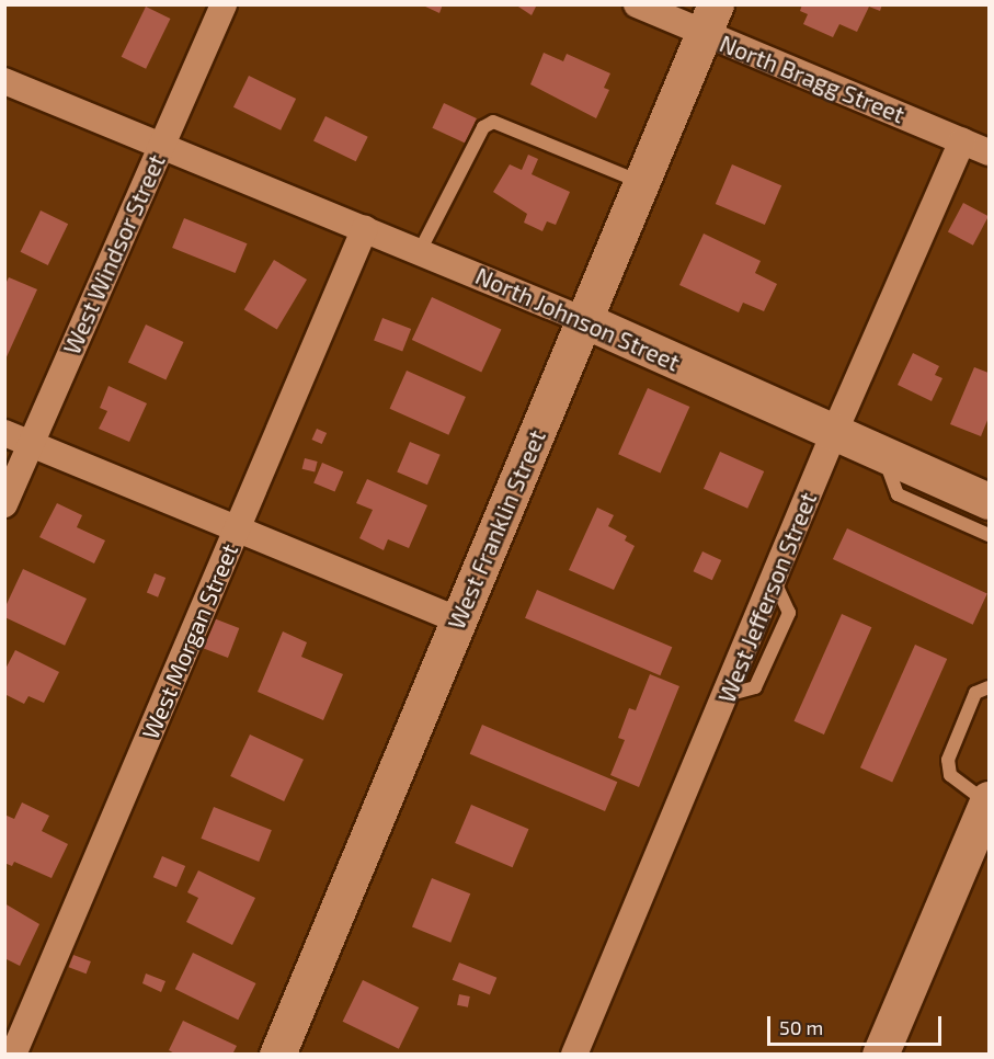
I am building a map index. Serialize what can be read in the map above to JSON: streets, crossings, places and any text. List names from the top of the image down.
{
  "streets": {
    "main road": ["North Johnson Street", "West Franklin Street"],
    "street": [
      "North Bragg Street",
      "West Windsor Street",
      "West Jefferson Street",
      "West Morgan Street"
    ]
  },
  "crossings": [
    ["North Bragg Street", "West Franklin Street"],
    ["North Bragg Street", "West Jefferson Street"],
    ["West Windsor Street", "North Johnson Street"],
    ["North Johnson Street", "West Franklin Street"],
    ["North Johnson Street", "West Jefferson Street"],
    ["North Johnson Street", "West Morgan Street"]
  ],
  "scale_bar": "50 m"
}
